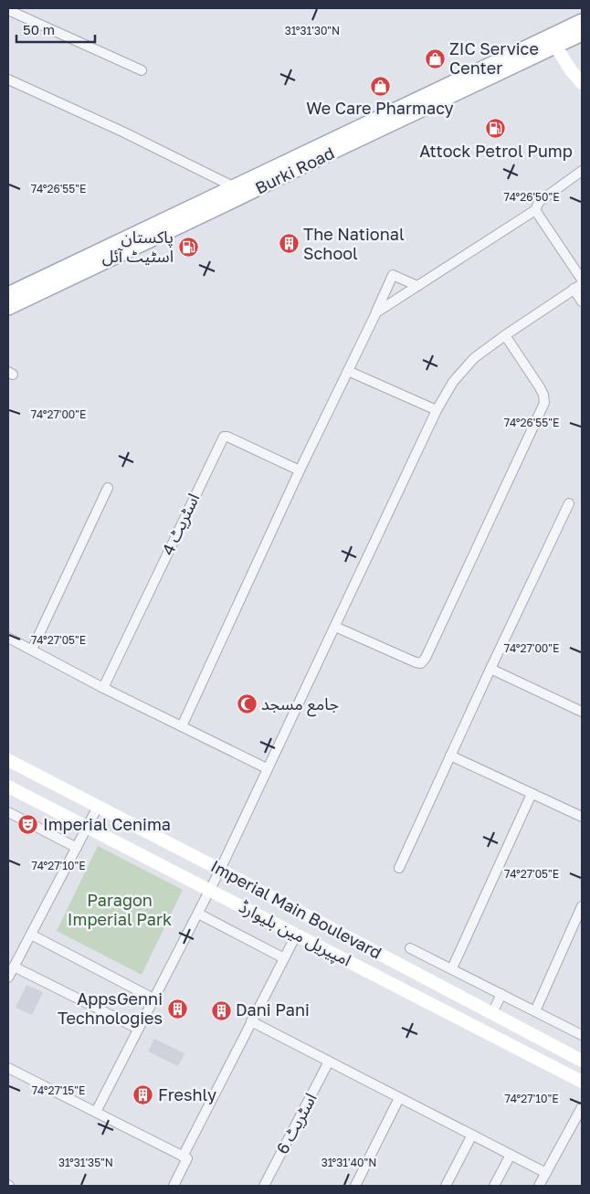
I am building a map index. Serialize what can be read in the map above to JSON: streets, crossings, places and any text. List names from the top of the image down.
{
  "streets": {
    "main road": ["Burki Road"],
    "street": [
      "اسٹریٹ 4",
      "Imperial Main Boulevard",
      "امپیریل مین بلیوارڈ",
      "اسٹریٹ 6"
    ]
  },
  "parks": ["Paragon Imperial Park"],
  "places": {
    "shop": ["ZIC Service Center", "We Care Pharmacy"],
    "fuel station": ["Attock Petrol Pump", "پاکستان اسٹیٹ آئل"],
    "building": [
      "The National School",
      "AppsGenni Technologies",
      "Dani Pani",
      "Freshly"
    ],
    "mosque": ["جامع مسجد"],
    "theatre": ["Imperial Cenima"]
  },
  "scale_bar": "50 m",
  "coordinates": [
    "31°31'30\"N",
    "74°26'55\"E",
    "74°26'50\"E",
    "74°27'00\"E",
    "74°27'05\"E",
    "74°27'10\"E",
    "74°27'15\"E",
    "31°31'35\"N",
    "31°31'40\"N"
  ]
}
